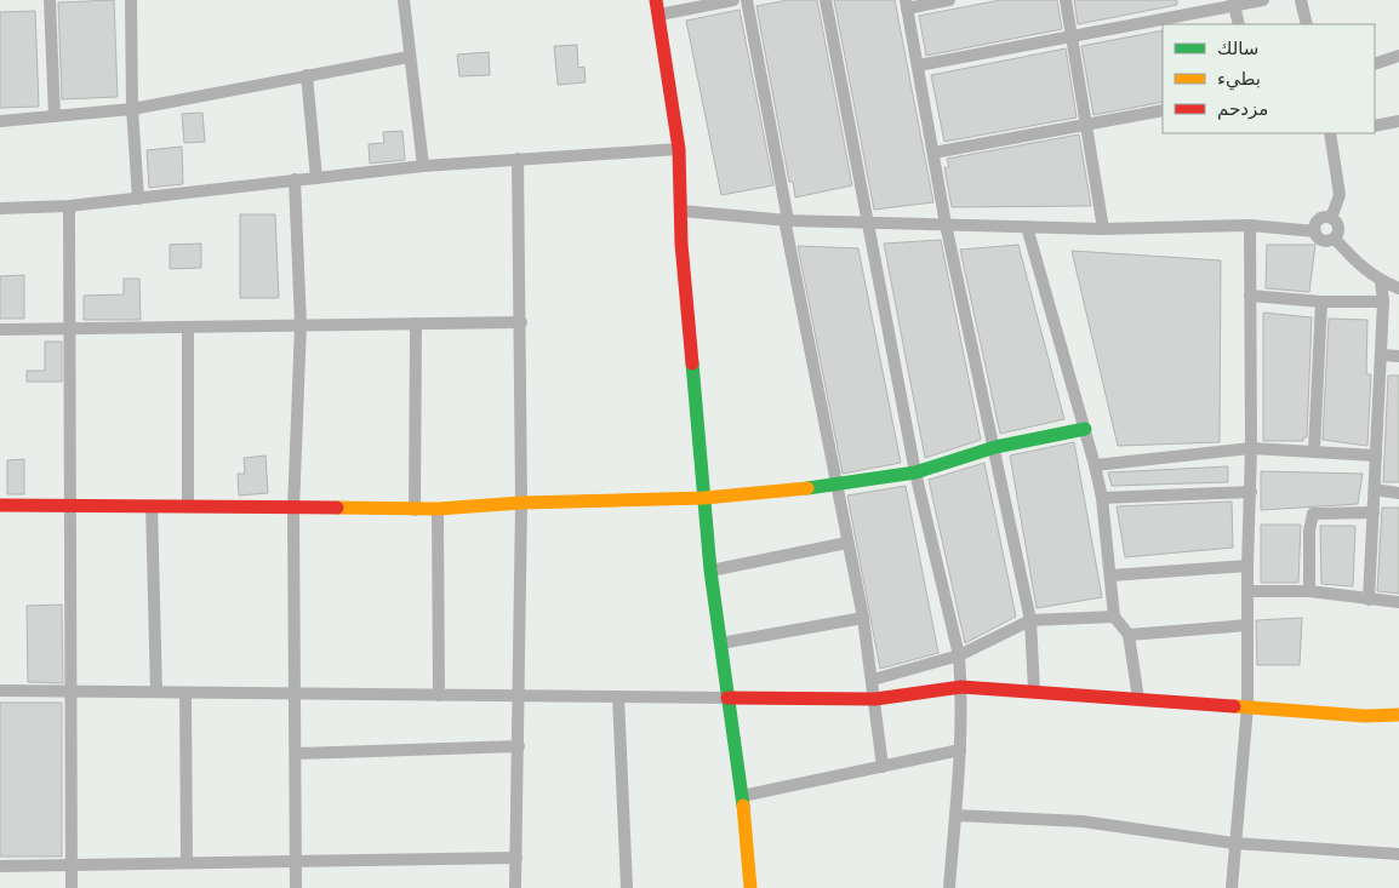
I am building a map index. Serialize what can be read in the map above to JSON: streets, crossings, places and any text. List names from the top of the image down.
{
  "legend": ["سالك", "بطيء", "مزدحم"]
}
